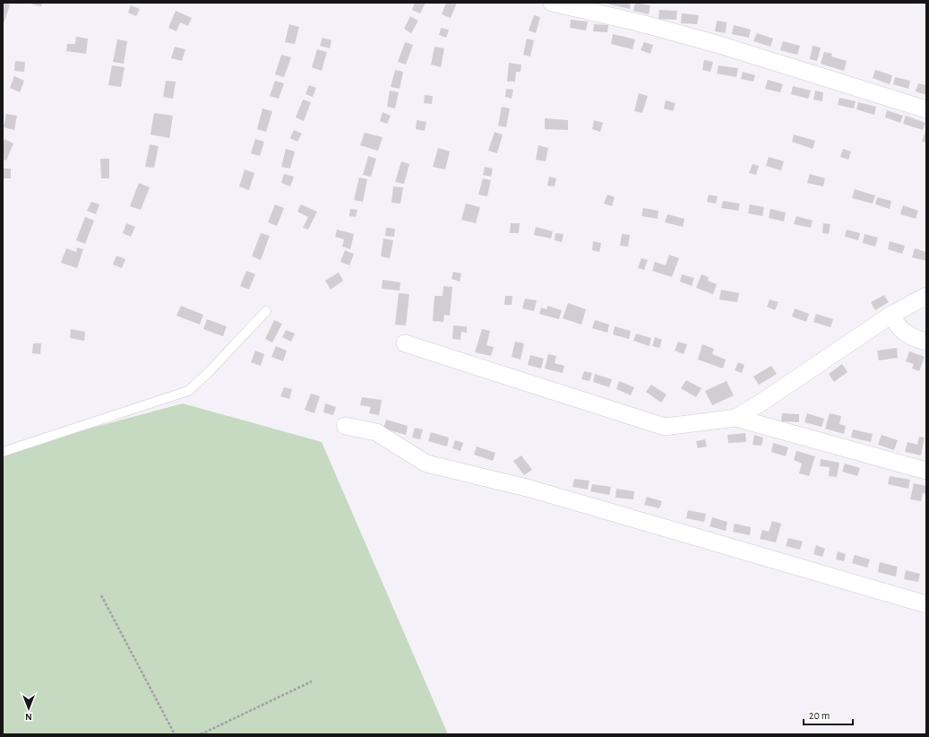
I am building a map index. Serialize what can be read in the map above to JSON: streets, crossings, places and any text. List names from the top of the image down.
{
  "scale_bar": "20 m",
  "north": "bottom"
}
